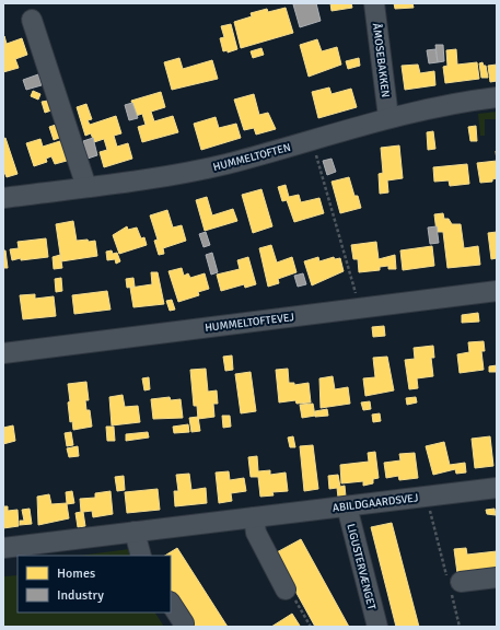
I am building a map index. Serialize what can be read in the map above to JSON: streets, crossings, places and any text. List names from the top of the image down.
{
  "streets": {
    "street": [
      "ÅMOSEBAKKEN",
      "HUMMELTOFTEN",
      "HUMMELTOFTEVEJ",
      "ABILDGAARDSVEJ",
      "LIGUSTERVÆNGET"
    ]
  },
  "crossings": [
    ["ÅMOSEBAKKEN", "HUMMELTOFTEN"],
    ["ABILDGAARDSVEJ", "LIGUSTERVÆNGET"]
  ],
  "legend": ["Homes", "Industry"]
}
